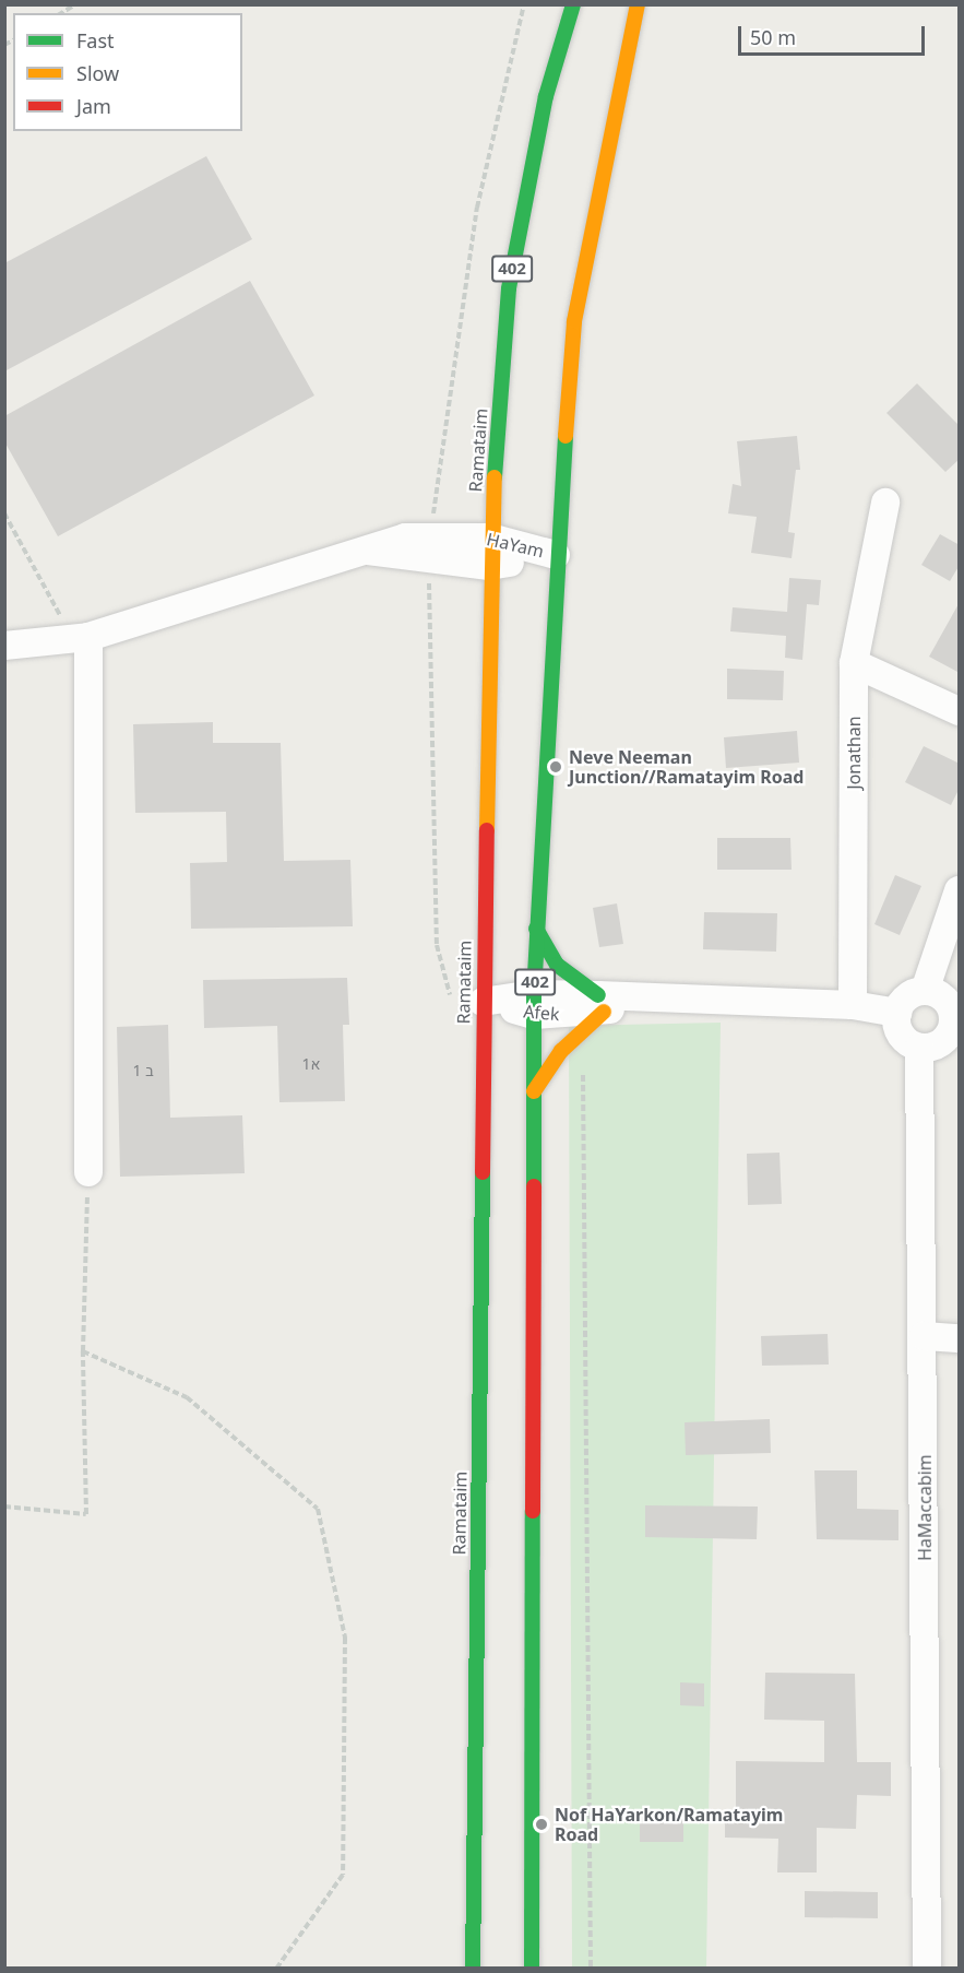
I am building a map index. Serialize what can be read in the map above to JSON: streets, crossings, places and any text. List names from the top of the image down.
{
  "streets": {
    "main road": ["402", "Ramataim"],
    "street": [
      "HaYam",
      "Jonathan",
      "Afek",
      "HaMaccabim"
    ]
  },
  "crossings": [
    ["402", "HaYam"],
    ["402", "Afek"],
    ["Ramataim", "HaYam"],
    ["Ramataim", "Afek"],
    ["Jonathan", "Afek"],
    ["Afek", "HaMaccabim"]
  ],
  "places": ["Neve Neeman Junction//Ramatayim Road", "Nof HaYarkon/Ramatayim Road"],
  "house_numbers": ["1א", "1 ב"],
  "legend": ["Fast", "Slow", "Jam"],
  "scale_bar": "50 m"
}
